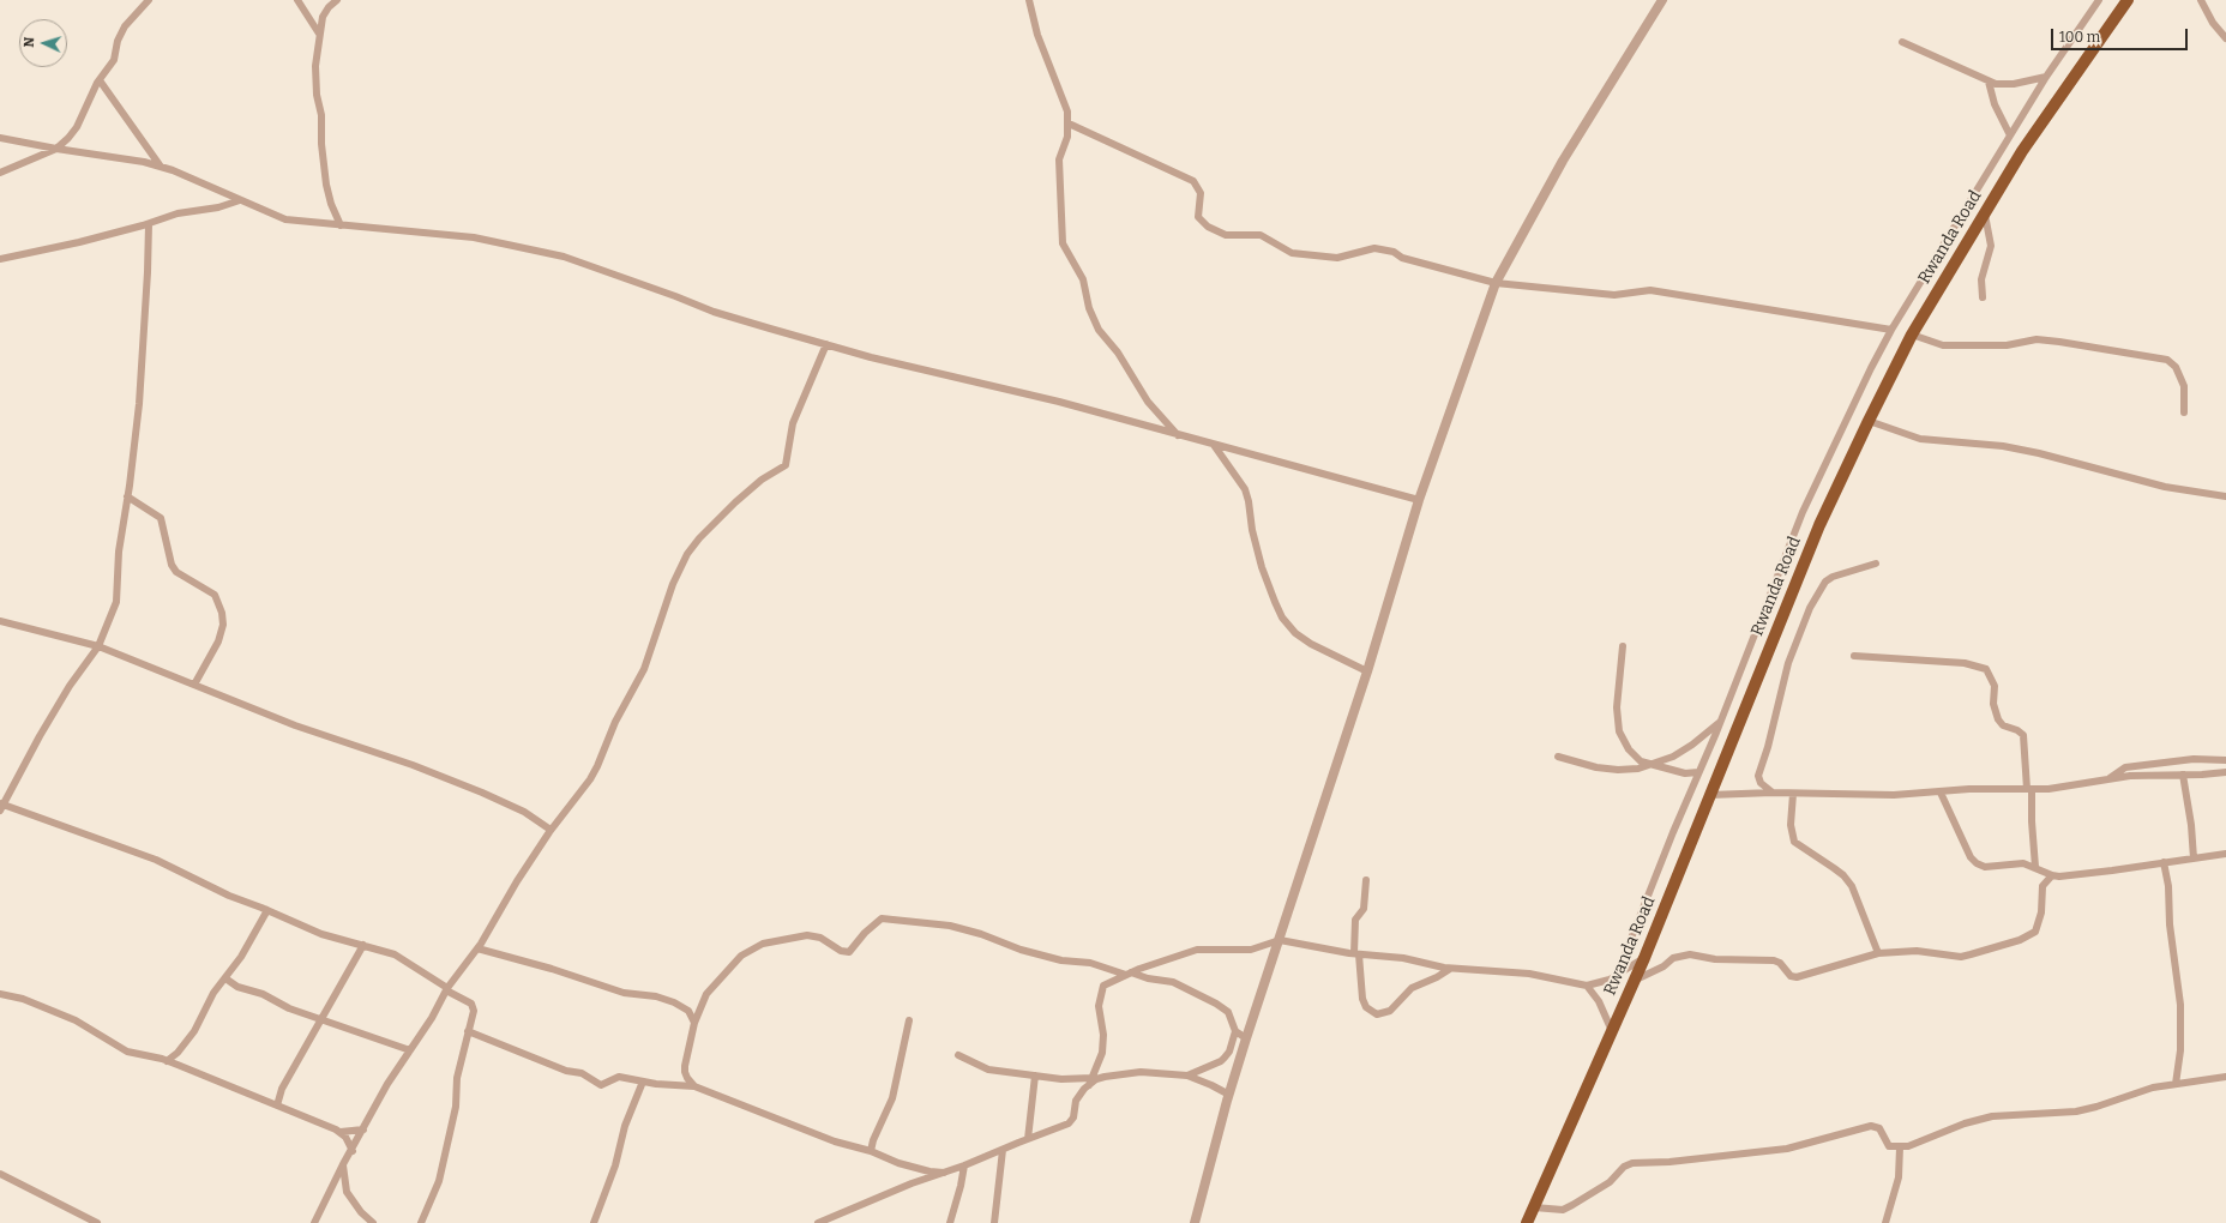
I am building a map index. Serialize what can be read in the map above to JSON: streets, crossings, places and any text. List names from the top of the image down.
{
  "streets": {
    "highway": ["Rwanda Road"]
  },
  "scale_bar": "100 m",
  "north": "left"
}
